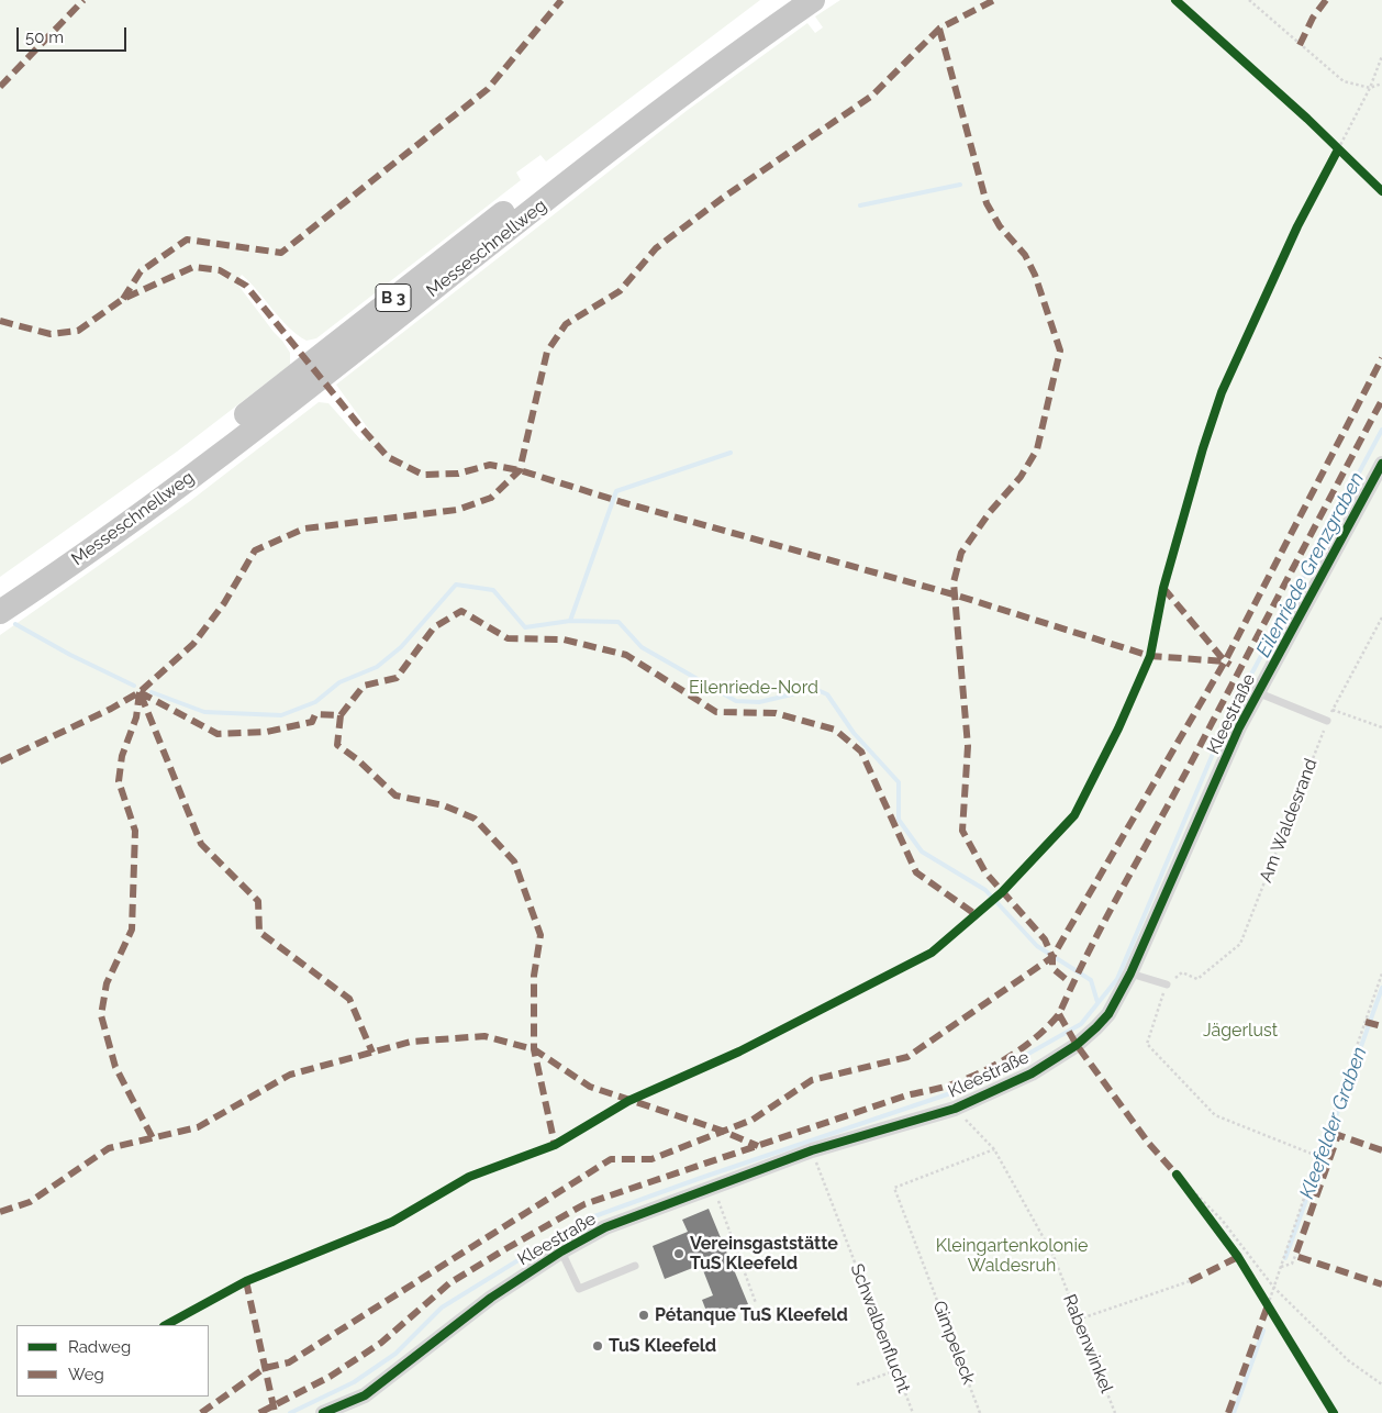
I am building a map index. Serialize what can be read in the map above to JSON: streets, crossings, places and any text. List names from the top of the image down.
{
  "streets": {
    "highway": ["Messeschnellweg", "B 3"],
    "street": ["Kleestraße"],
    "path": [
      "Am Waldesrand",
      "Schwalbenflucht",
      "Gimpeleck",
      "Rabenwinkel"
    ]
  },
  "crossings": [
    ["Kleestraße", "Schwalbenflucht"],
    ["Kleestraße", "Rabenwinkel"],
    ["Gimpeleck", "Rabenwinkel"]
  ],
  "water": ["Eilenriede Grenzgraben", "Kleefelder Graben"],
  "parks": ["Eilenriede-Nord", "Jägerlust", "Kleingartenkolonie Waldesruh"],
  "places": ["Vereinsgaststätte TuS Kleefeld", "Pétanque TuS Kleefeld", "TuS Kleefeld"],
  "legend": ["Radweg", "Weg"],
  "scale_bar": "50 m"
}
